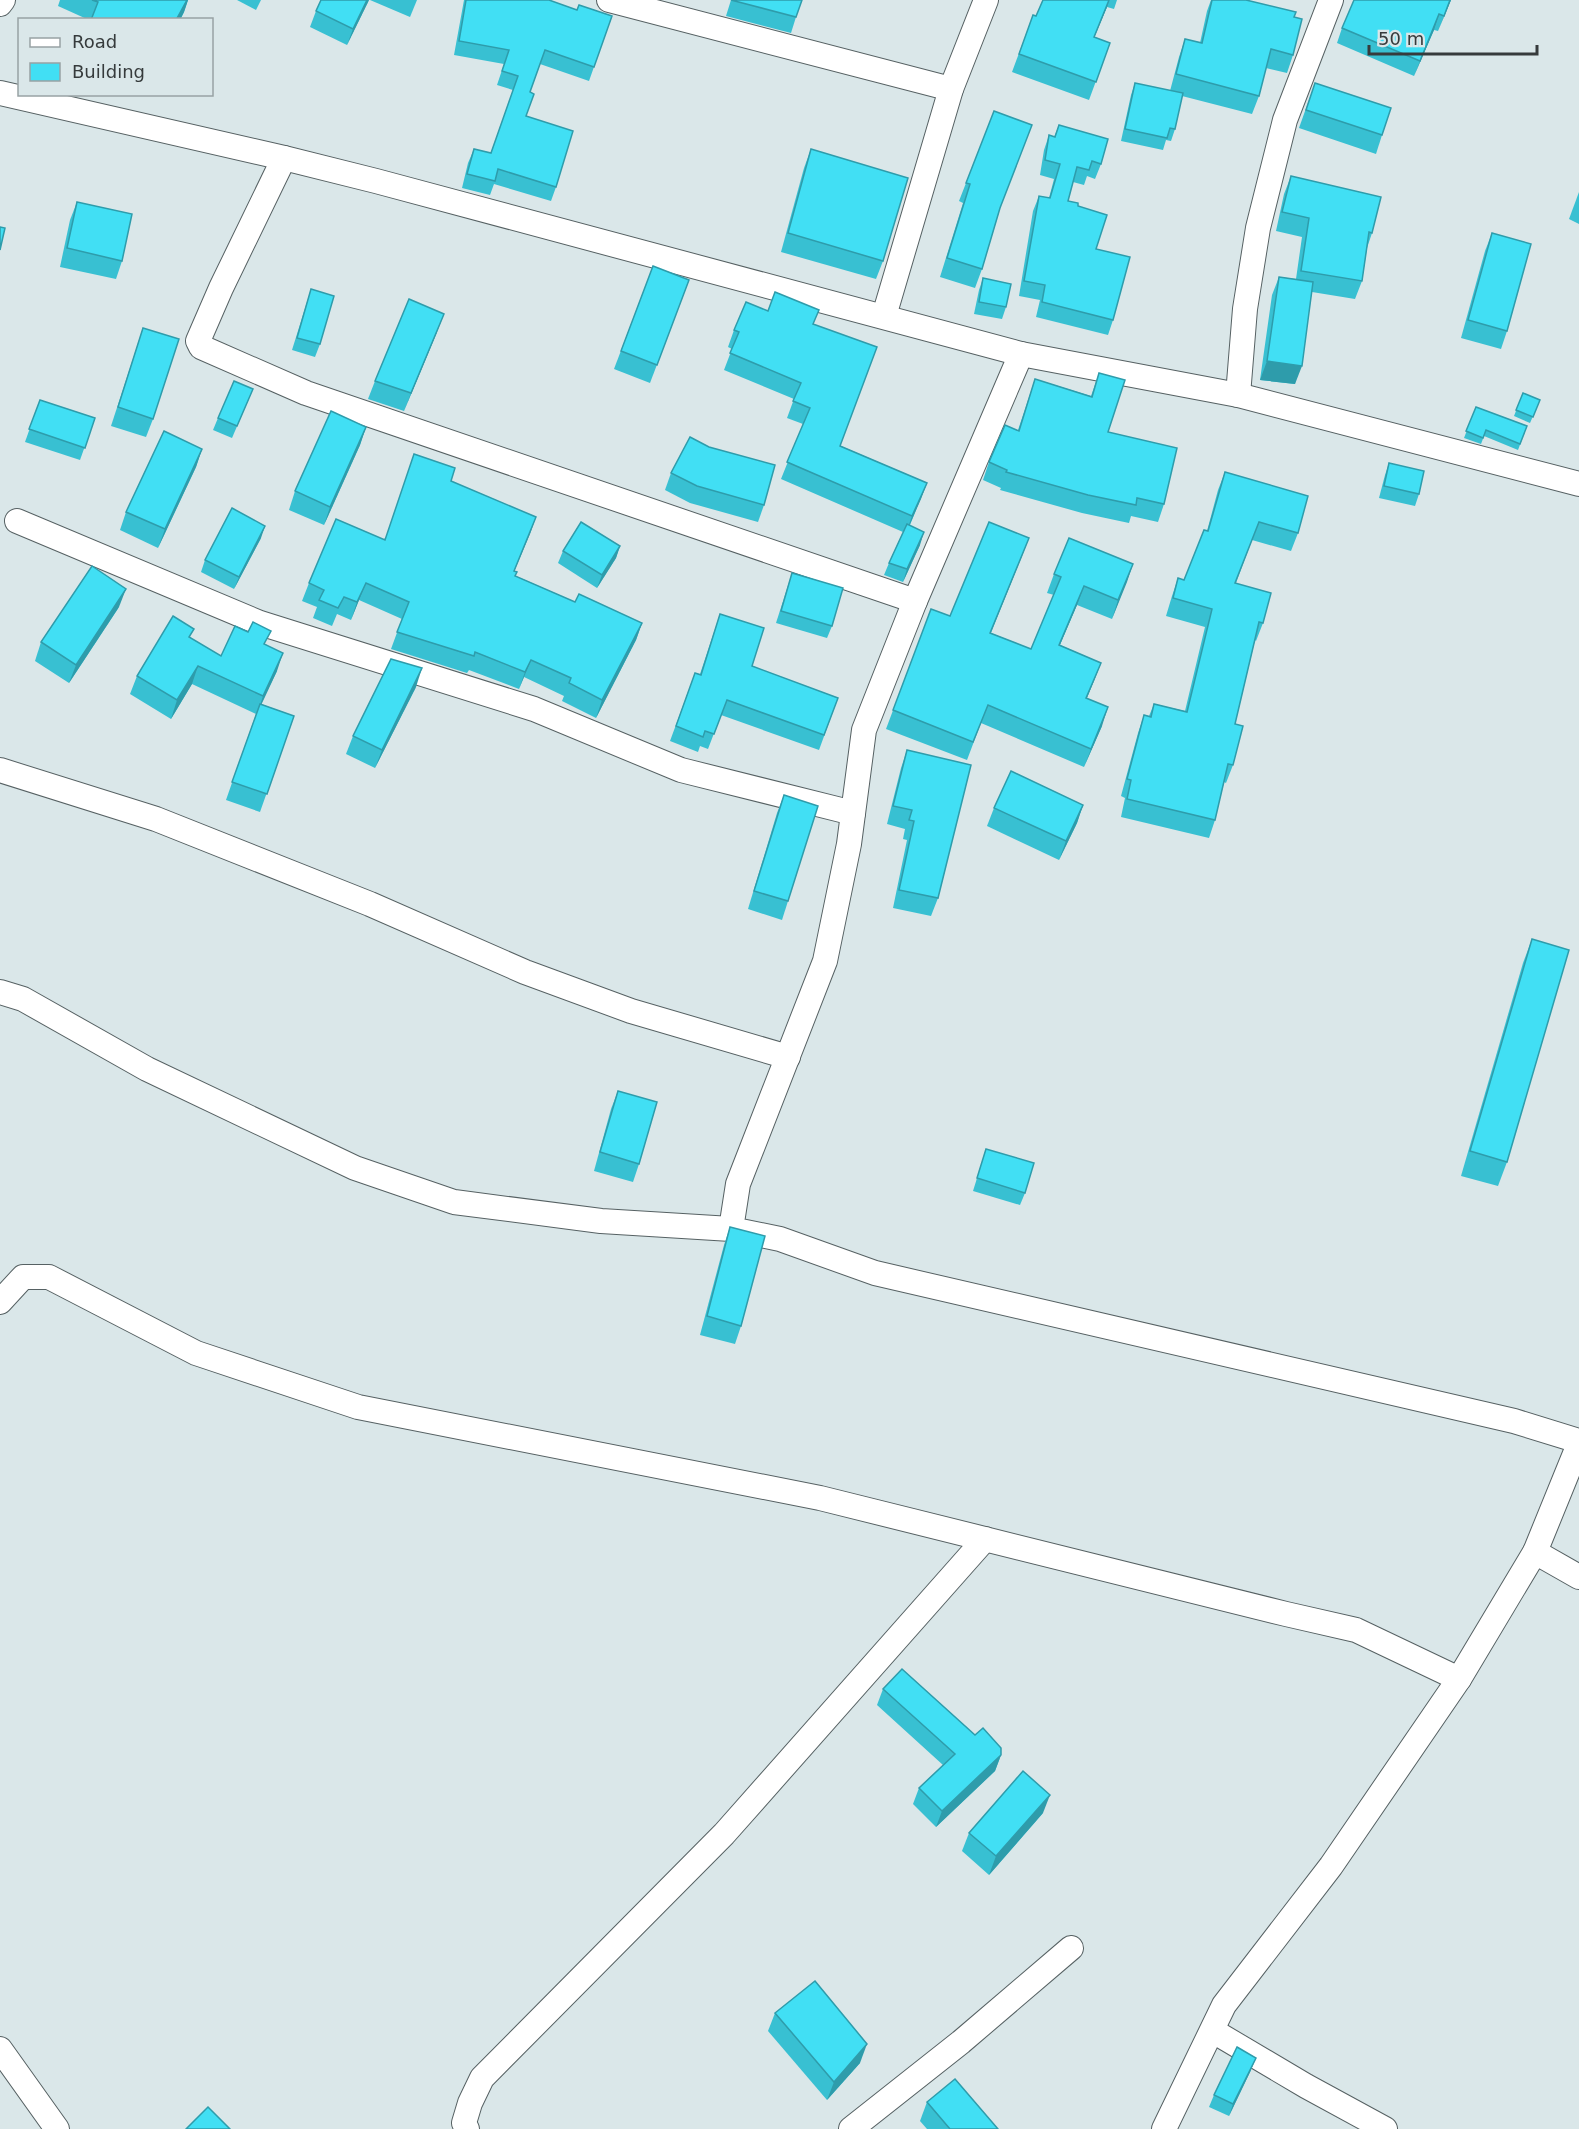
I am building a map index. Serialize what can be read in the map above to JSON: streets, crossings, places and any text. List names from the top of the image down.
{
  "legend": ["Road", "Building"],
  "scale_bar": "50 m"
}
